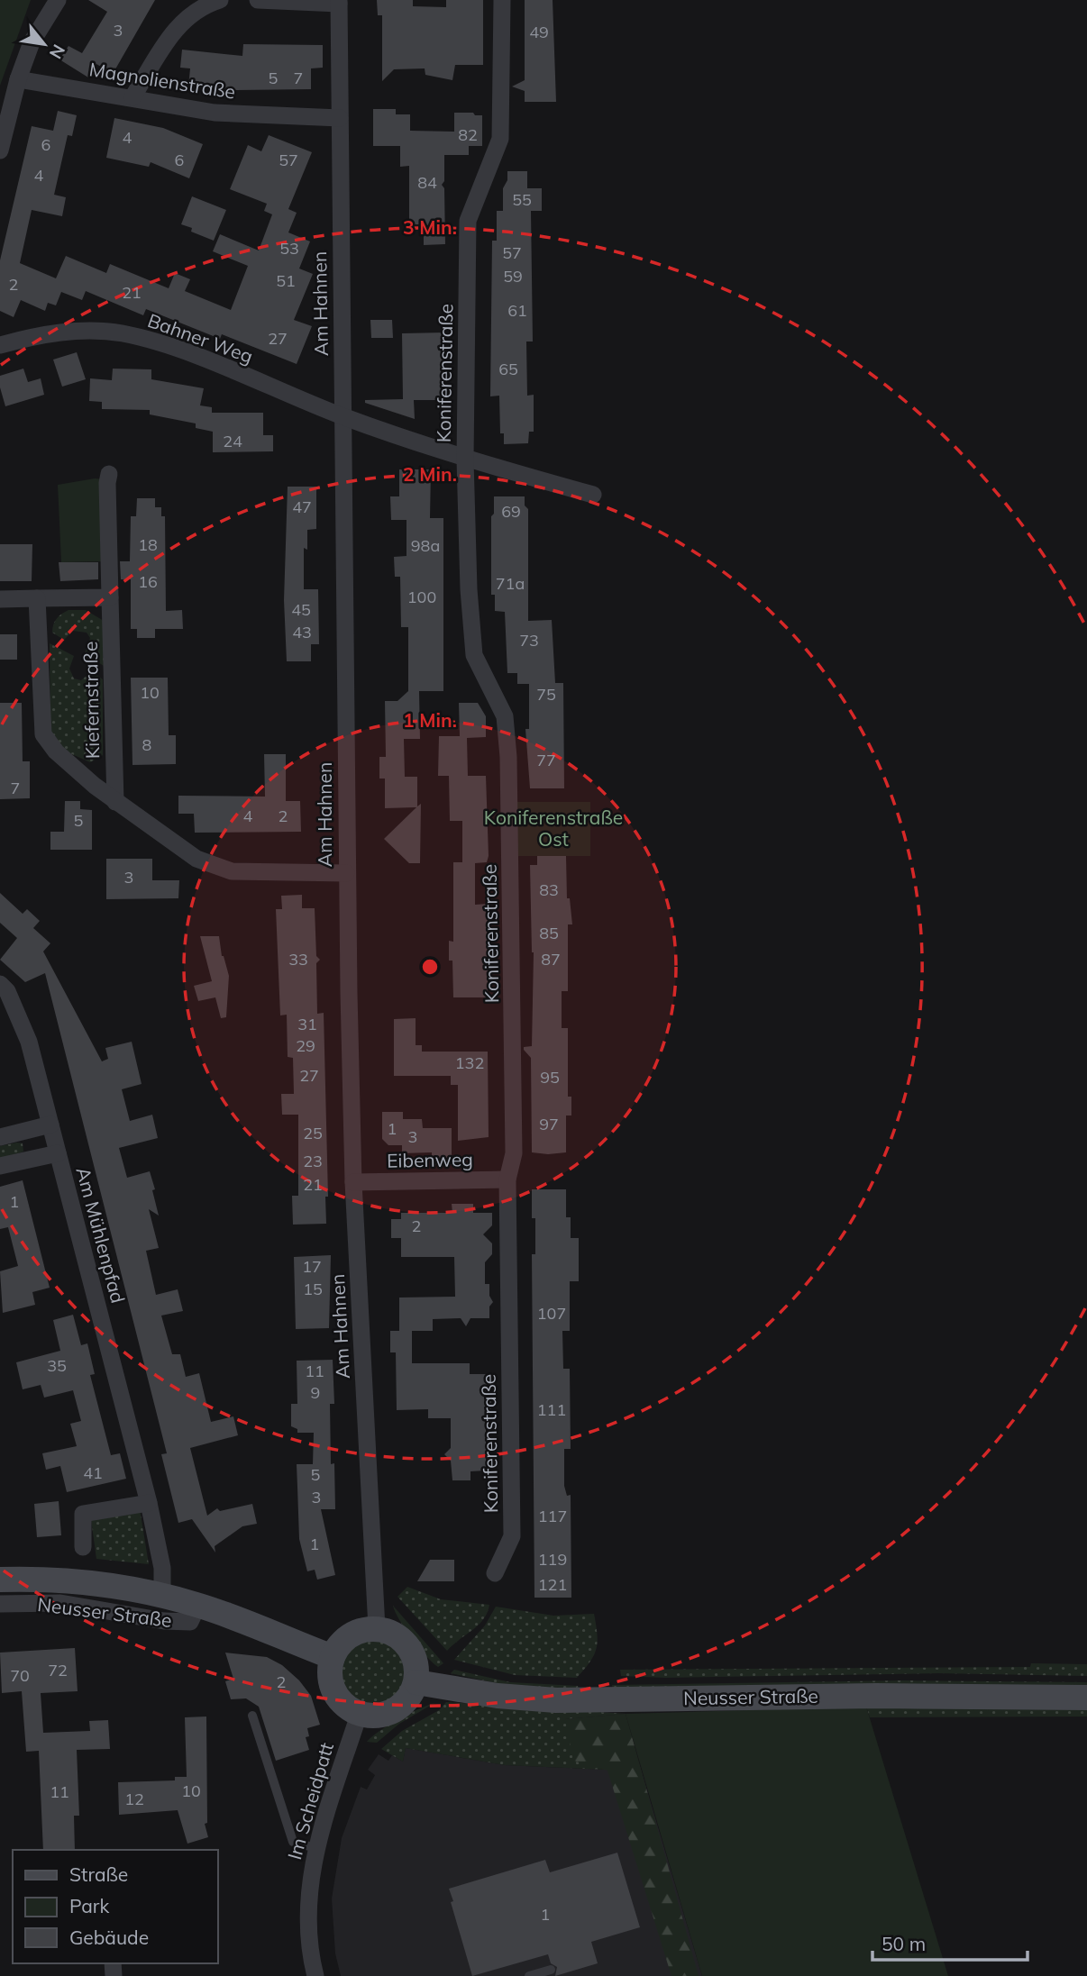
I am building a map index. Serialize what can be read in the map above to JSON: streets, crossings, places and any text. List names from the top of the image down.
{
  "streets": {
    "main road": ["Neusser Straße"],
    "street": [
      "Magnolienstraße",
      "Am Hahnen",
      "Bahner Weg",
      "Koniferenstraße",
      "Kiefernstraße",
      "Eibenweg",
      "Am Mühlenpfad",
      "Im Scheidpatt"
    ]
  },
  "crossings": [
    ["Magnolienstraße", "Am Hahnen"],
    ["Am Hahnen", "Bahner Weg"],
    ["Am Hahnen", "Kiefernstraße"],
    ["Am Hahnen", "Eibenweg"],
    ["Am Hahnen", "Neusser Straße"],
    ["Am Hahnen", "Im Scheidpatt"],
    ["Bahner Weg", "Koniferenstraße"],
    ["Koniferenstraße", "Eibenweg"],
    ["Am Mühlenpfad", "Neusser Straße"],
    ["Neusser Straße", "Im Scheidpatt"]
  ],
  "parks": ["Koniferenstraße Ost"],
  "house_numbers": [
    "3",
    "49",
    "5",
    "7",
    "82",
    "4",
    "6",
    "6",
    "57",
    "4",
    "84",
    "55",
    "53",
    "57",
    "59",
    "51",
    "2",
    "21",
    "61",
    "27",
    "65",
    "24",
    "47",
    "69",
    "18",
    "98a",
    "16",
    "71a",
    "100",
    "45",
    "43",
    "73",
    "10",
    "75",
    "8",
    "77",
    "7",
    "4",
    "2",
    "5",
    "3",
    "83",
    "85",
    "33",
    "87",
    "31",
    "29",
    "132",
    "27",
    "95",
    "97",
    "1",
    "25",
    "3",
    "23",
    "21",
    "1",
    "2",
    "17",
    "15",
    "107",
    "35",
    "11",
    "9",
    "111",
    "41",
    "5",
    "3",
    "117",
    "1",
    "119",
    "121",
    "72",
    "70",
    "2",
    "10",
    "11",
    "12",
    "1"
  ],
  "legend": ["Straße", "Park", "Gebäude"],
  "scale_bar": "50 m",
  "north": "bottom right",
  "rings": ["3 Min.", "2 Min.", "1 Min."]
}
